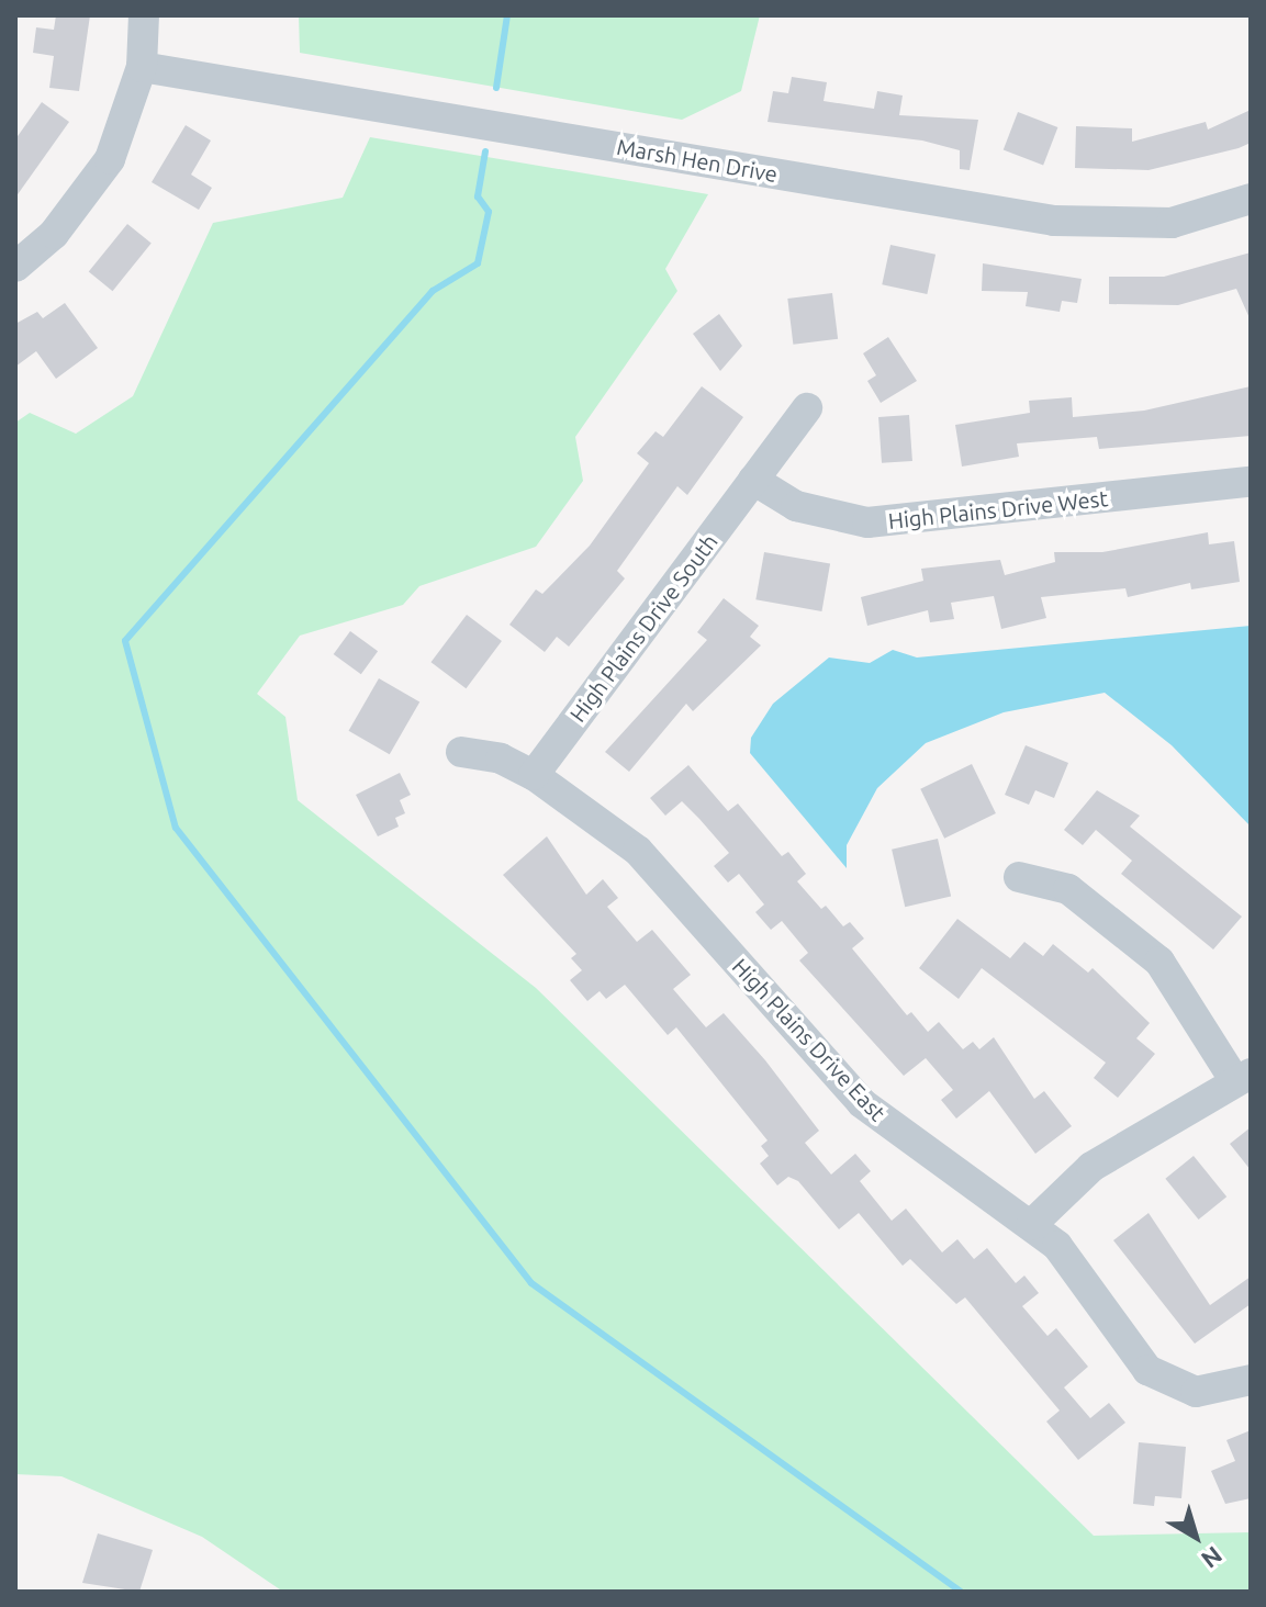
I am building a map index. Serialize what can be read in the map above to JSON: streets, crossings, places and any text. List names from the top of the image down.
{
  "streets": {
    "street": [
      "Marsh Hen Drive",
      "High Plains Drive West",
      "High Plains Drive South",
      "High Plains Drive East"
    ]
  },
  "crossings": [
    ["High Plains Drive West", "High Plains Drive South"],
    ["High Plains Drive South", "High Plains Drive East"]
  ],
  "north": "bottom right"
}
